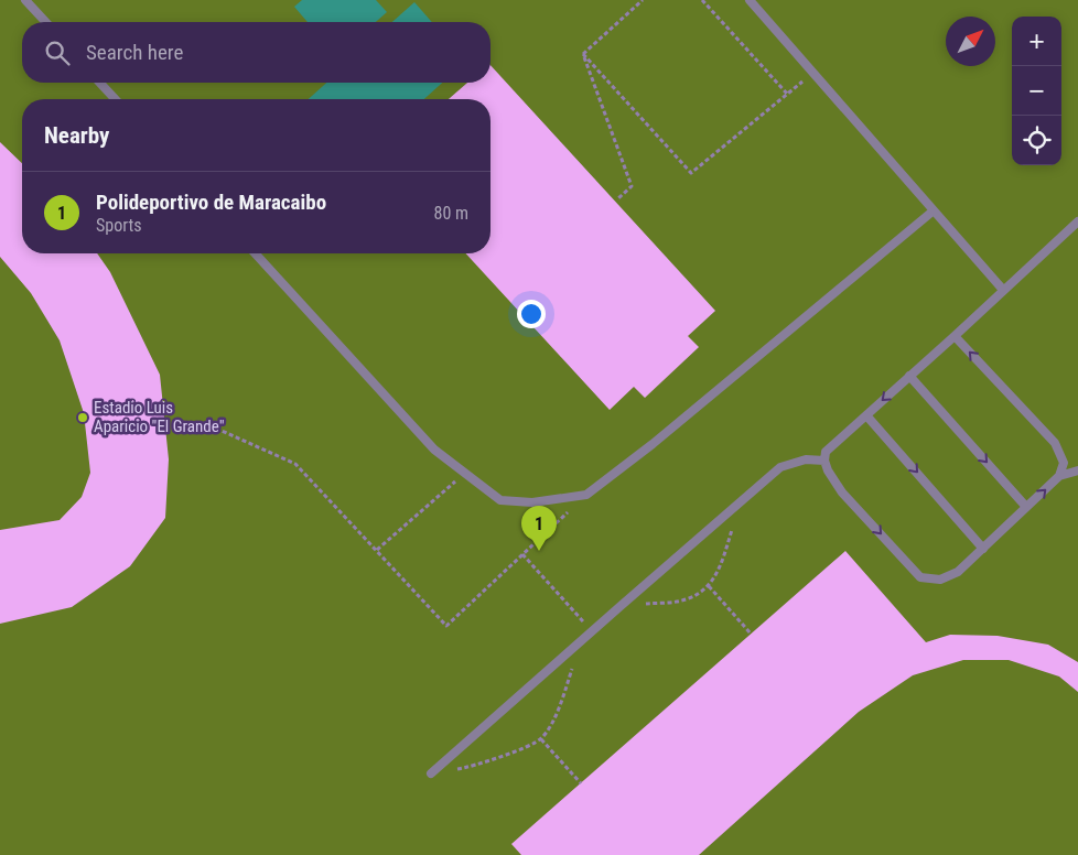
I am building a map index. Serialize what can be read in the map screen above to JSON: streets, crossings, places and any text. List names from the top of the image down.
{
  "places": ["Estadio Luis Aparicio \"El Grande\""],
  "north": "top right",
  "page": {
    "map_buttons": ["+", "−"],
    "search": "Search here",
    "heading": "Nearby",
    "list": [
      {
        "mark": "1",
        "name": "Polideportivo de Maracaibo",
        "note": "Sports",
        "value": "80 m"
      }
    ],
    "pins": "1"
  }
}
